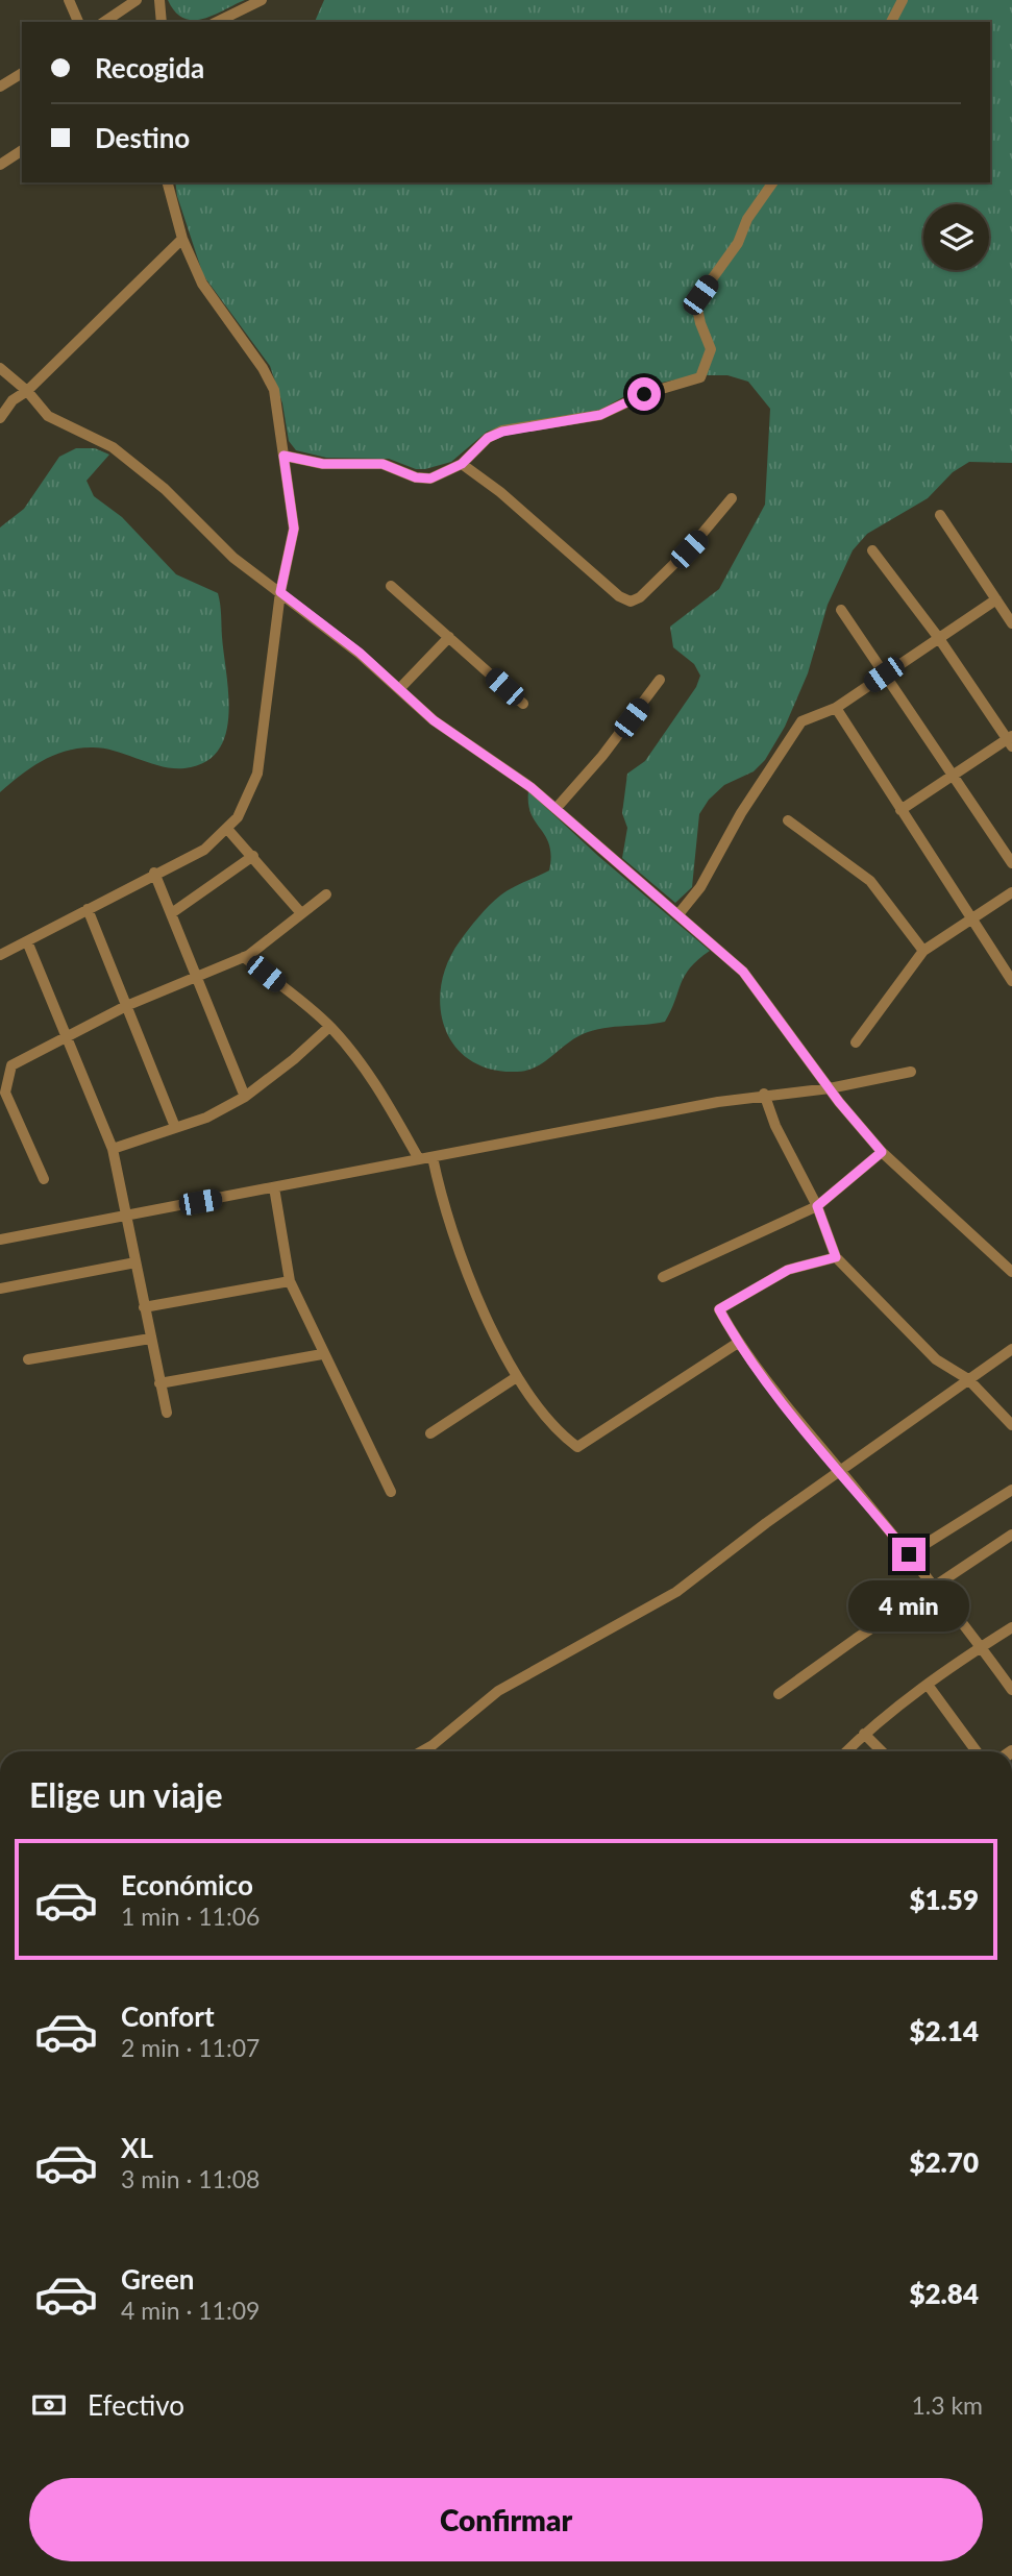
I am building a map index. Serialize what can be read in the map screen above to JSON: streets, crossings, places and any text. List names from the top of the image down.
{
  "page": {
    "banner": ["Recogida", "Destino"],
    "bubble": "4 min",
    "heading": "Elige un viaje",
    "list": [
      {
        "name": "Económico",
        "note": "1 min · 11:06",
        "value": "$1.59"
      },
      {
        "name": "Confort",
        "note": "2 min · 11:07",
        "value": "$2.14"
      },
      {
        "name": "XL",
        "note": "3 min · 11:08",
        "value": "$2.70"
      },
      {
        "name": "Green",
        "note": "4 min · 11:09",
        "value": "$2.84"
      }
    ],
    "pay": ["Efectivo", "1.3 km"],
    "buttons": "Confirmar"
  }
}
